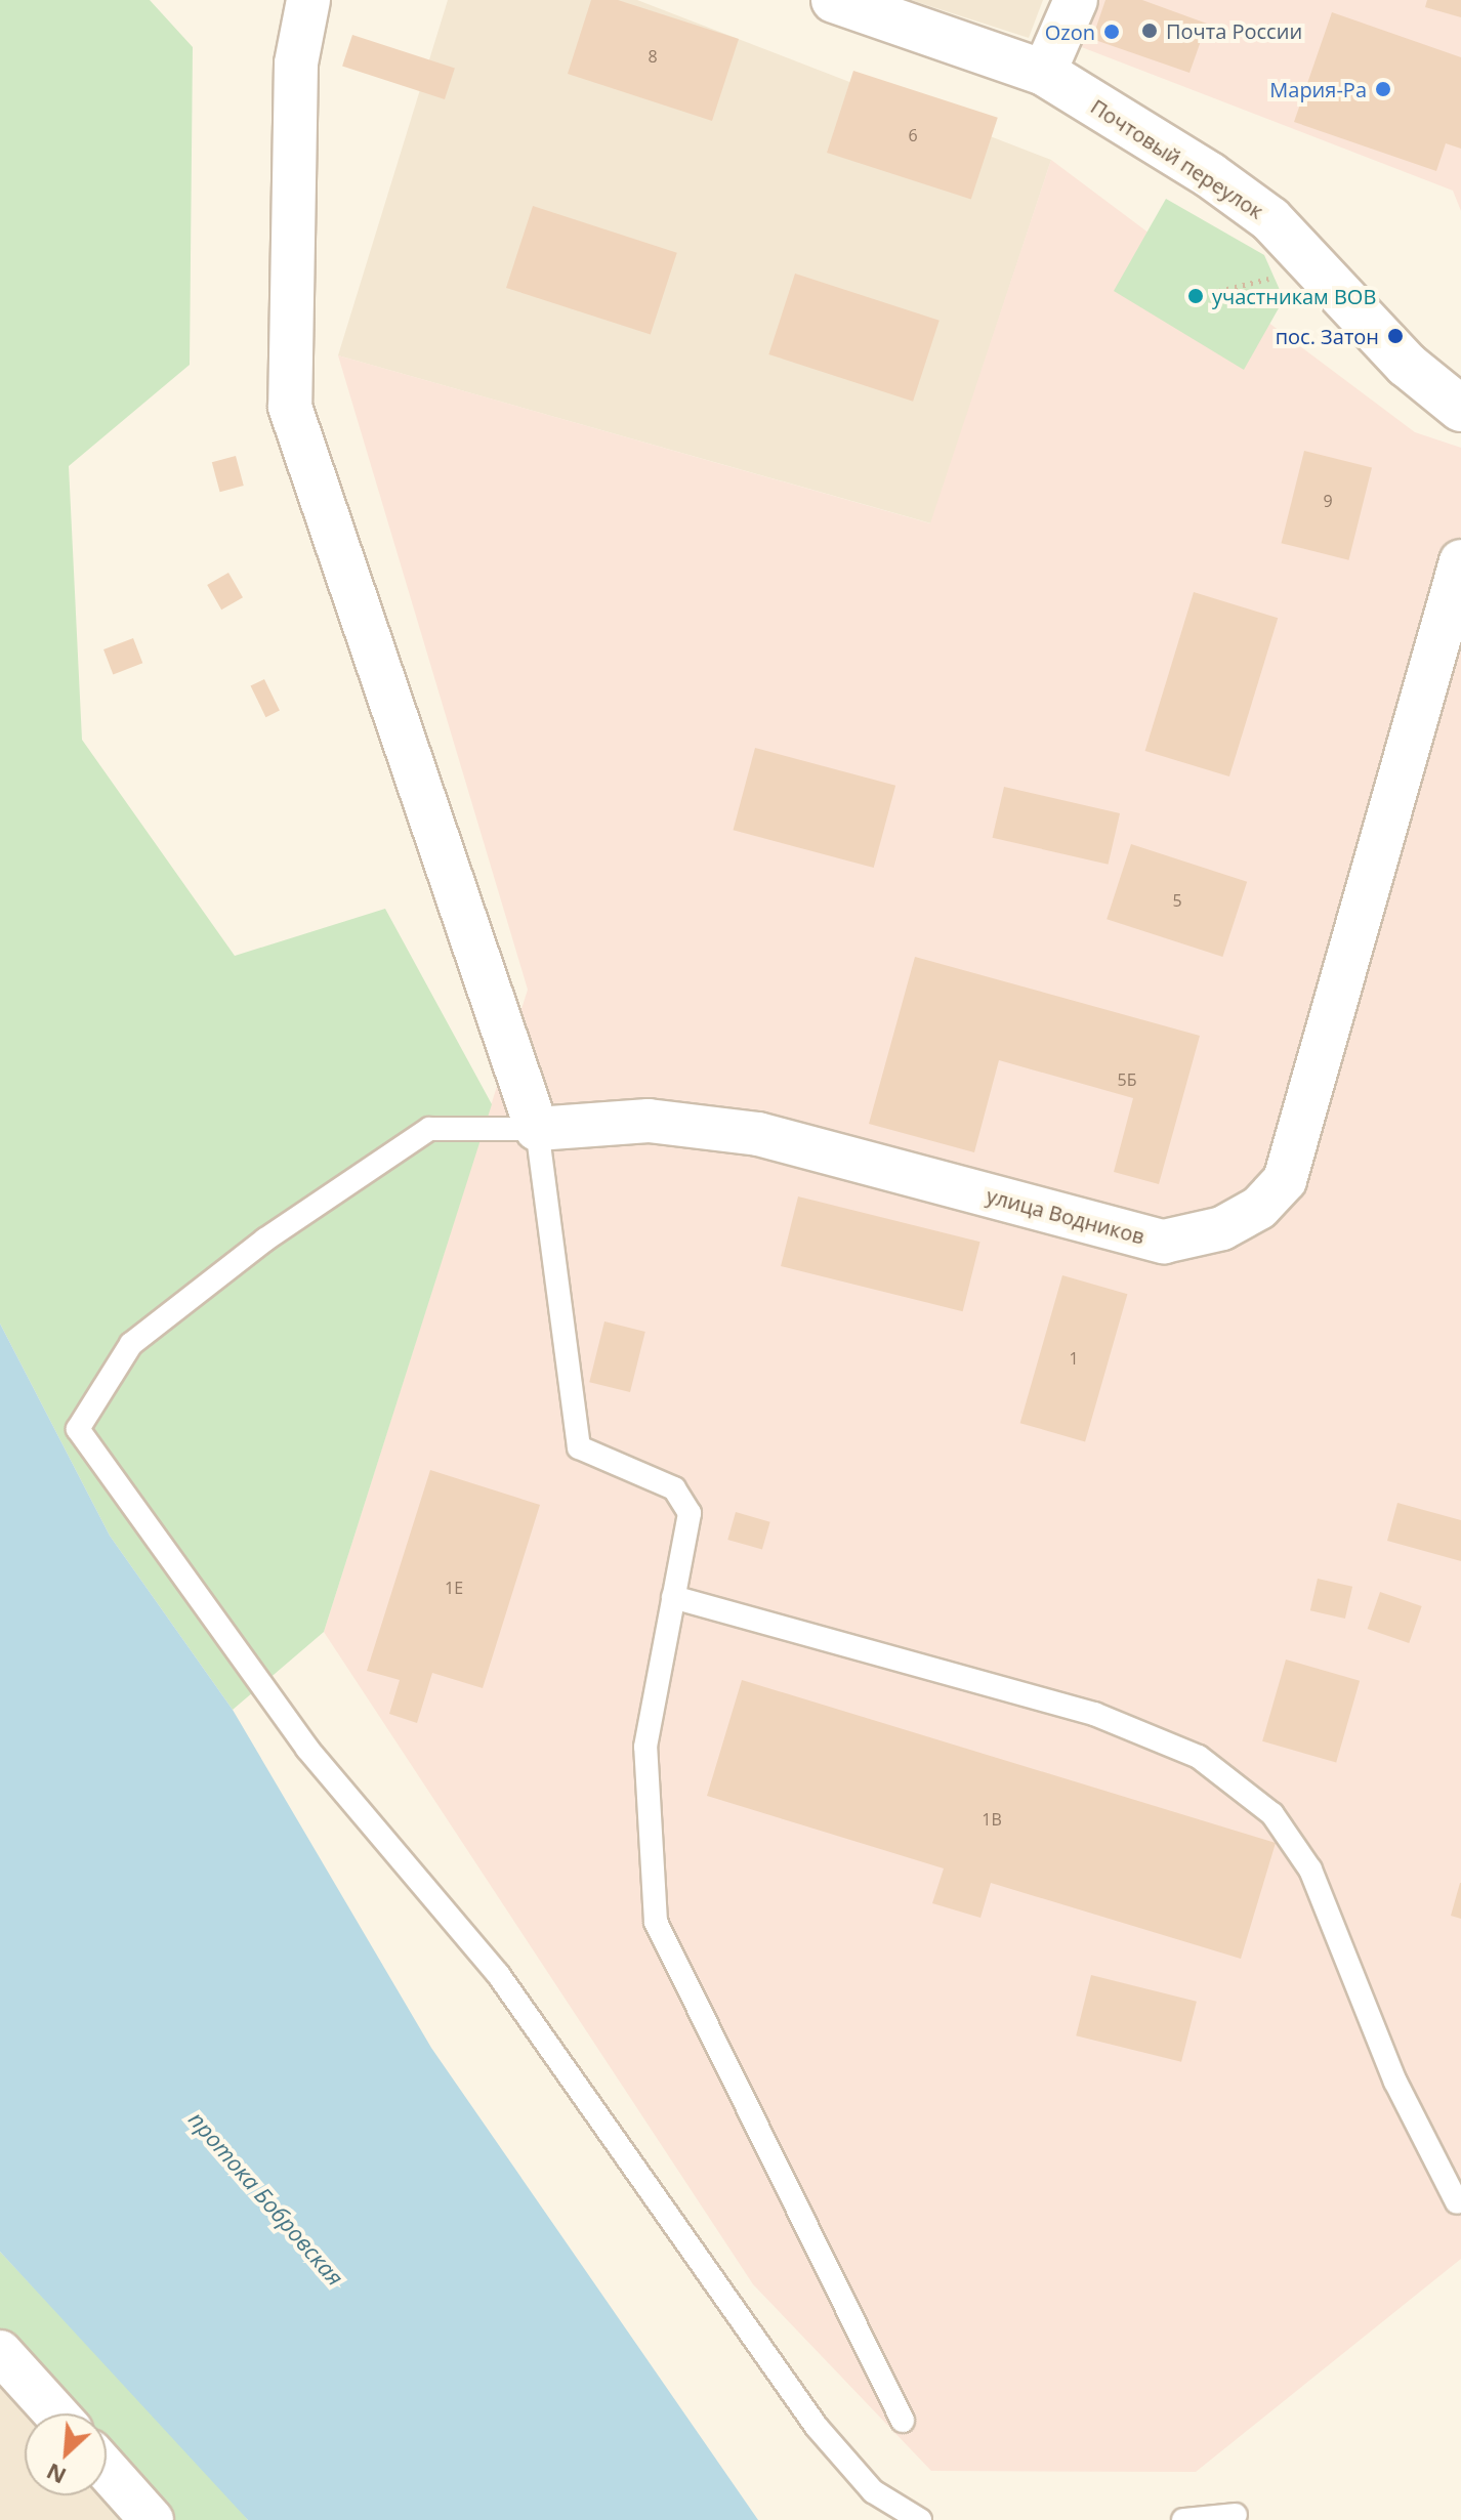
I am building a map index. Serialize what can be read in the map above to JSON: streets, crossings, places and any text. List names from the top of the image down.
{
  "streets": {
    "street": ["Почтовый переулок", "улица Водников"]
  },
  "water": ["протока Бобровская"],
  "places": [
    "Почта России",
    "Ozon",
    "Мария-Ра",
    "участникам ВОВ",
    "пос. Затон"
  ],
  "house_numbers": [
    "8",
    "6",
    "9",
    "5",
    "5Б",
    "1",
    "1Е",
    "1В"
  ],
  "north": "bottom left"
}
